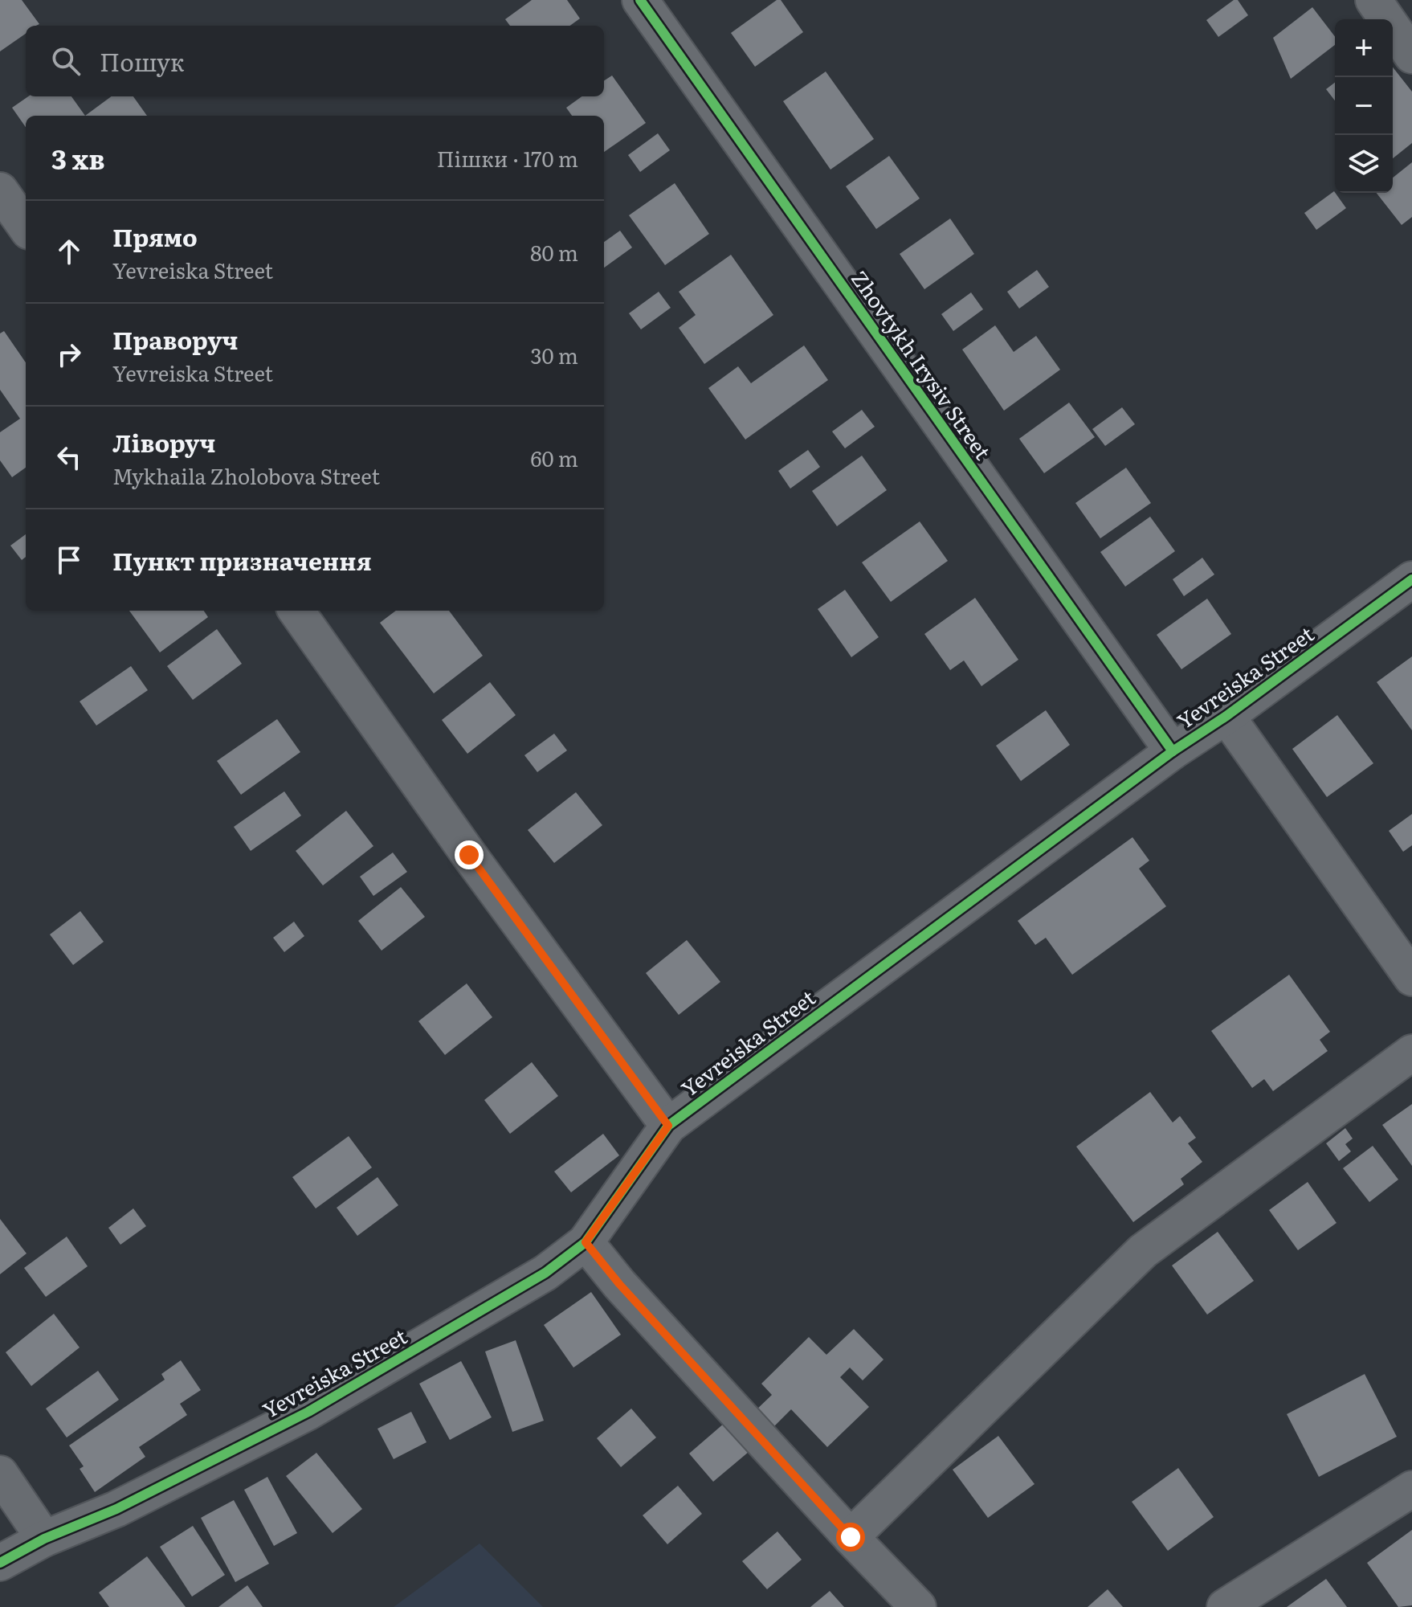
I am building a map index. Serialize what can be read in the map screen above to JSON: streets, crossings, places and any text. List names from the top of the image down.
{
  "streets": {
    "street": ["Zhovtykh Irysiv Street", "Yevreiska Street"]
  },
  "crossings": [
    ["Zhovtykh Irysiv Street", "Yevreiska Street"]
  ],
  "page": {
    "map_buttons": ["+", "−"],
    "search": "Пошук",
    "heading": ["3 хв", "Пішки · 170 m"],
    "list": [
      ["Прямо", "Yevreiska Street", "80 m"],
      ["Праворуч", "Yevreiska Street", "30 m"],
      ["Ліворуч", "Mykhaila Zholobova Street", "60 m"],
      "Пункт призначення"
    ]
  }
}
